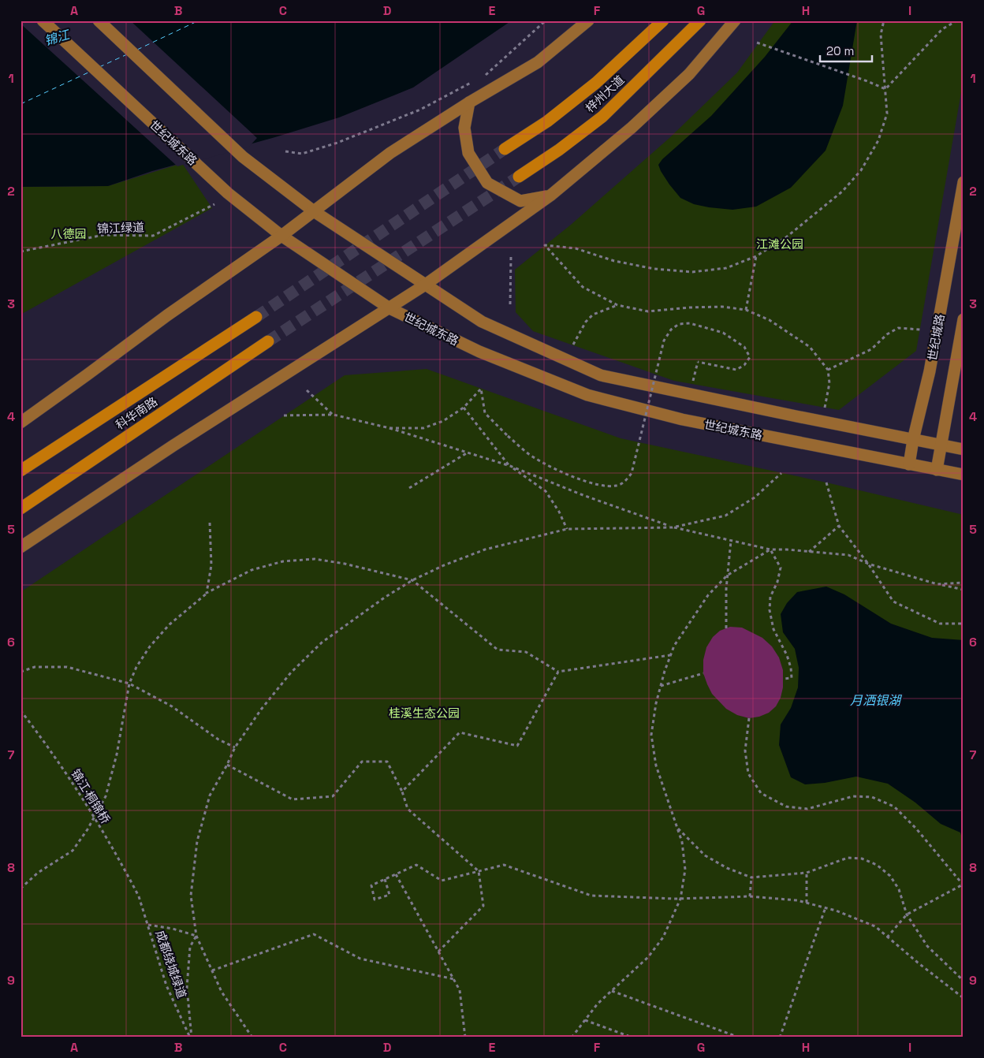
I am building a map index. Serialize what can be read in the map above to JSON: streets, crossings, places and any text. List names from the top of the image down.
{
  "streets": {
    "highway": ["梓州大道", "科华南路"],
    "main road": ["世纪城东路", "世纪城路"],
    "path": ["锦江绿道", "锦江·桐锦桥", "成都绕城绿道"]
  },
  "crossings": [
    ["世纪城东路", "世纪城路"],
    ["锦江·桐锦桥", "成都绕城绿道"]
  ],
  "water": ["锦江", "月洒银湖"],
  "parks": ["八德园", "江滩公园", "桂溪生态公园"],
  "scale_bar": "20 m",
  "grid": {
    "columns": [
      "A",
      "B",
      "C",
      "D",
      "E",
      "F",
      "G",
      "H",
      "I"
    ],
    "rows": [
      "1",
      "2",
      "3",
      "4",
      "5",
      "6",
      "7",
      "8",
      "9"
    ]
  }
}
